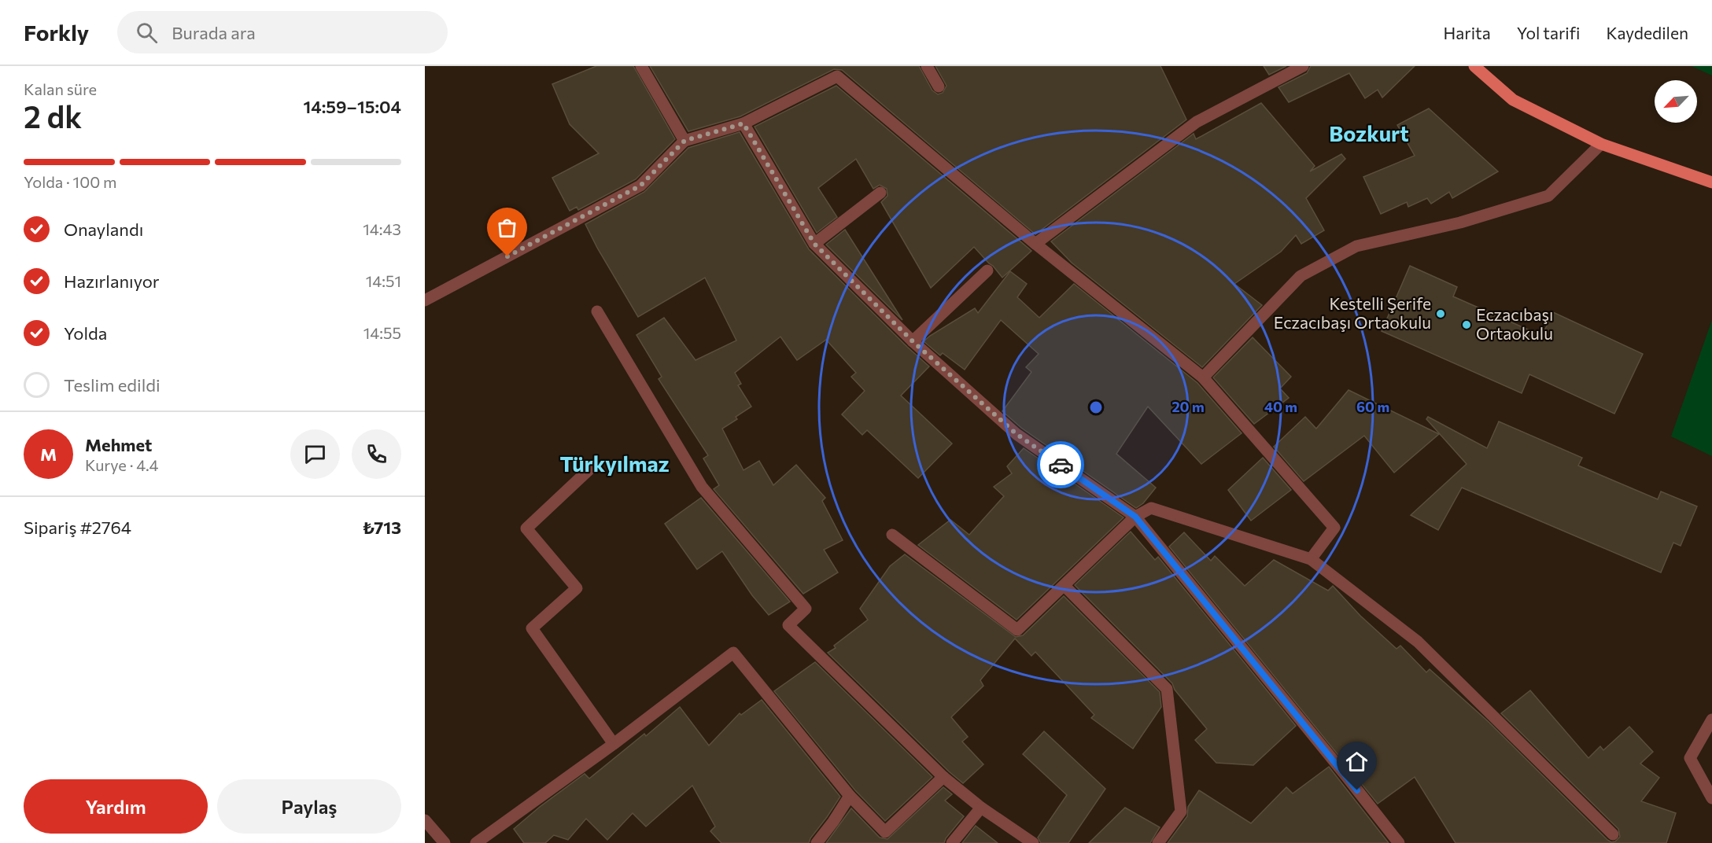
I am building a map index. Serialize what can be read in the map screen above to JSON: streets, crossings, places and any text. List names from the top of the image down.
{
  "districts": ["Bozkurt", "Türkyılmaz"],
  "places": ["Kestelli Şerife Eczacıbaşı Ortaokulu", "Eczacıbaşı Ortaokulu"],
  "north": "bottom left",
  "page": {
    "header": "Forkly",
    "search": "Burada ara",
    "nav": ["Harita", "Yol tarifi", "Kaydedilen"],
    "heading": ["2 dk", "Kalan süre", "14:59–15:04"],
    "panel": [
      "Mehmet",
      "Kurye · 4.4",
      "Sipariş #2764",
      "₺713"
    ],
    "bar": "Yolda · 100 m",
    "list": [
      ["Onaylandı", "14:43"],
      ["Hazırlanıyor", "14:51"],
      ["Yolda", "14:55"],
      "Teslim edildi"
    ],
    "round": "M",
    "buttons": ["Yardım", "Paylaş"]
  },
  "rings": ["20 m", "40 m", "60 m"]
}
